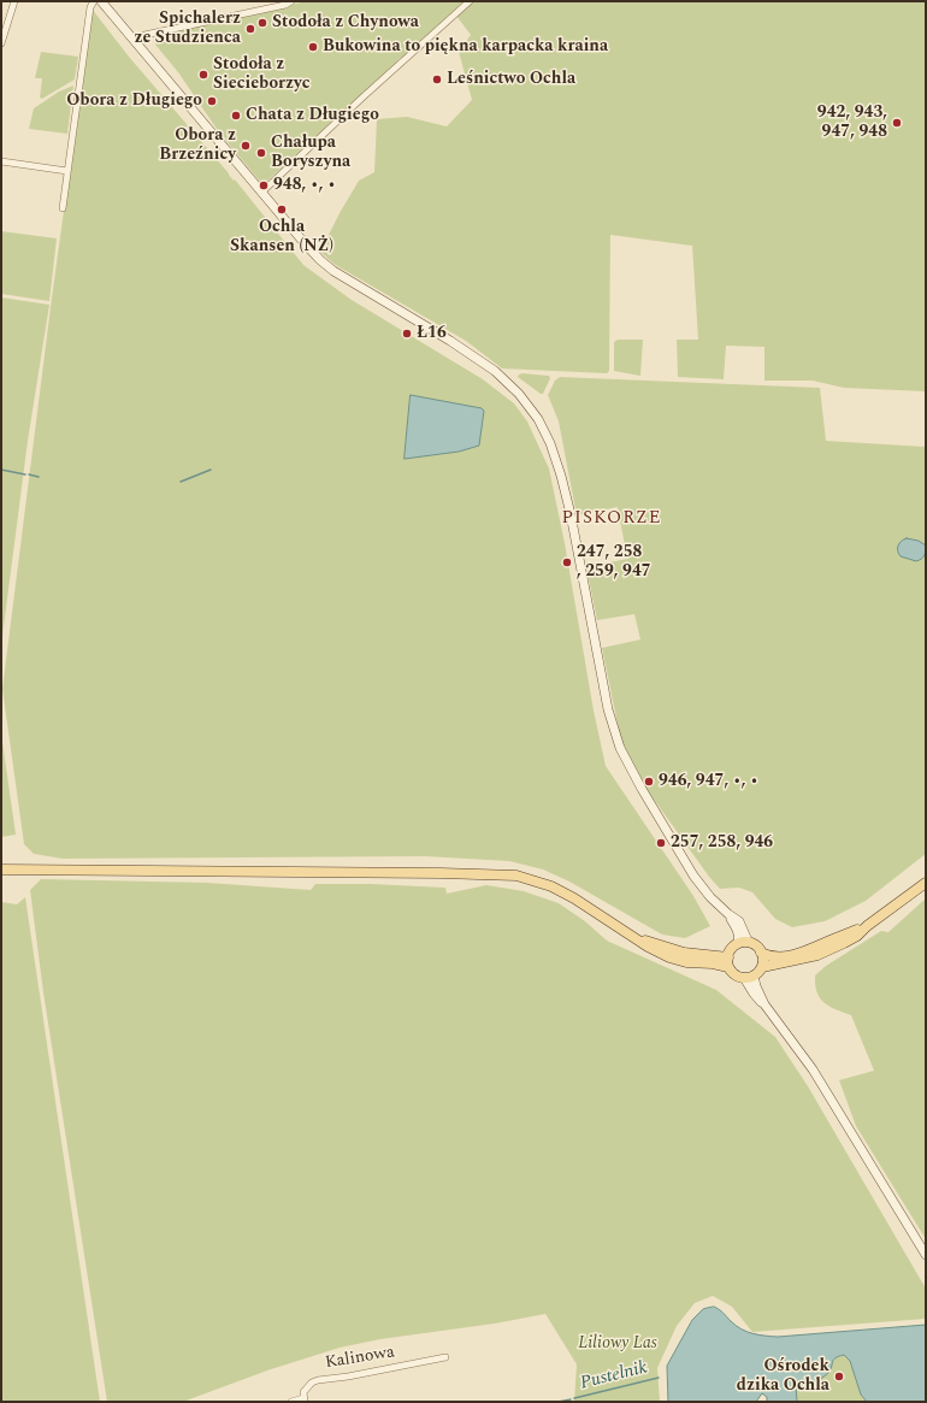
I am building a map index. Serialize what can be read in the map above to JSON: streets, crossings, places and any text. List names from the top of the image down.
{
  "streets": {
    "street": ["Kalinowa"]
  },
  "districts": ["PISKORZE"],
  "water": ["Pustelnik"],
  "parks": ["Liliowy Las"],
  "places": [
    "Stodoła z Chynowa",
    "Spichalerz ze Studzienca",
    "Bukowina to piękna karpacka kraina",
    "Stodoła z Siecieborzyc",
    "Leśnictwo Ochla",
    "Obora z Długiego",
    "Chata z Długiego",
    "942, 943, 947, 948",
    "Obora z Brzeźnicy",
    "Chałupa Boryszyna",
    "948, •, •",
    "Ochla Skansen (NŻ)",
    "Ł16",
    "247, 258 , 259, 947",
    "946, 947, •, •",
    "257, 258, 946",
    "Ośrodek dzika Ochla"
  ]
}
